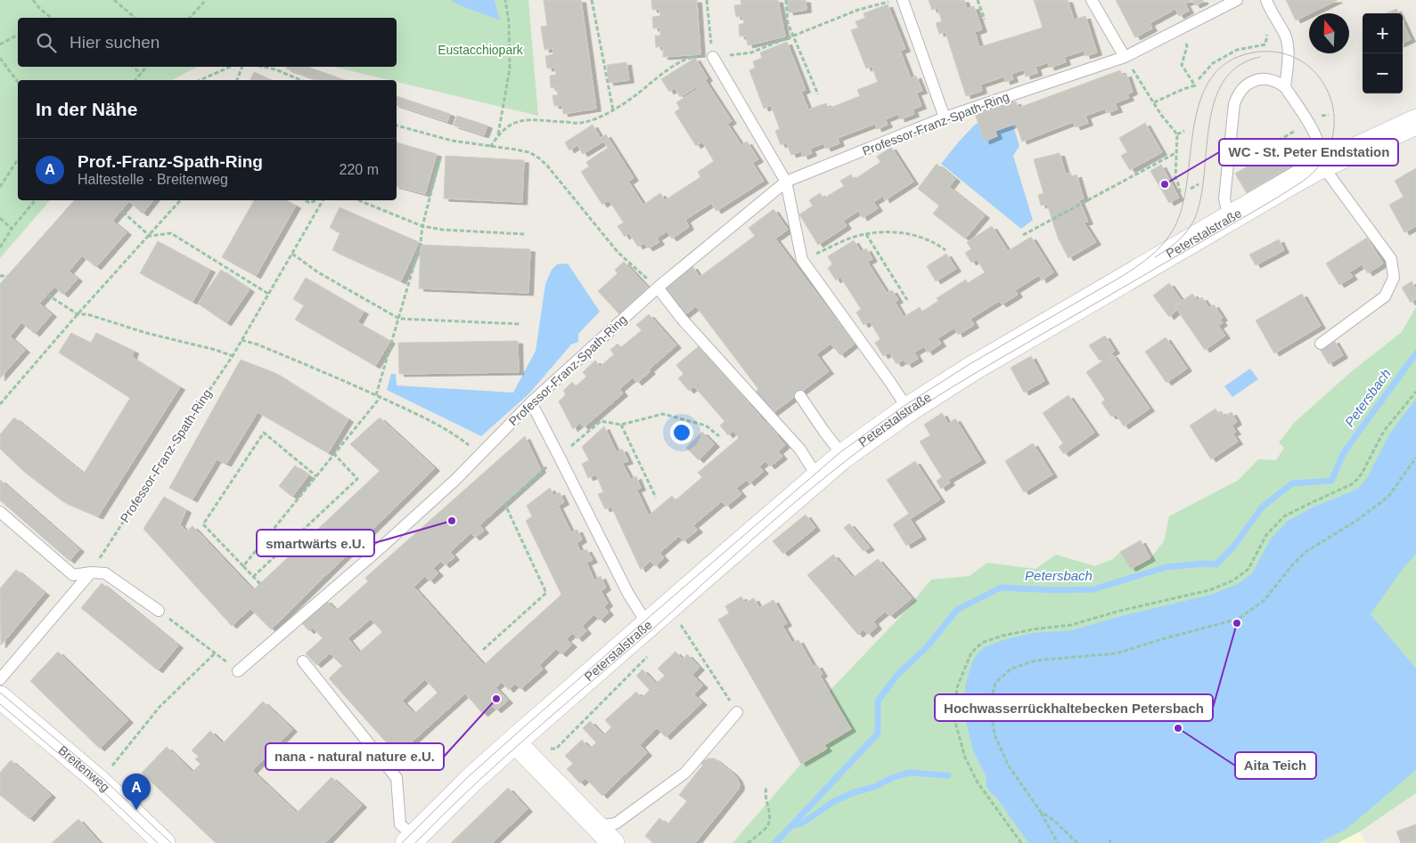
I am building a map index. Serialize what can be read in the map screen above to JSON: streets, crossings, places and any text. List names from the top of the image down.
{
  "streets": {
    "street": ["Peterstalstraße", "Breitenweg"],
    "lane": ["Professor-Franz-Spath-Ring"]
  },
  "water": ["Petersbach"],
  "parks": ["Eustacchiopark"],
  "places": [
    "WC - St. Peter Endstation",
    "smartwärts e.U.",
    "Hochwasserrückhaltebecken Petersbach",
    "nana - natural nature e.U.",
    "Aita Teich"
  ],
  "north": "top",
  "page": {
    "map_buttons": ["+", "−"],
    "search": "Hier suchen",
    "heading": "In der Nähe",
    "list": [
      {
        "mark": "A",
        "name": "Prof.-Franz-Spath-Ring",
        "note": "Haltestelle · Breitenweg",
        "value": "220 m"
      }
    ],
    "pins": "A"
  }
}
